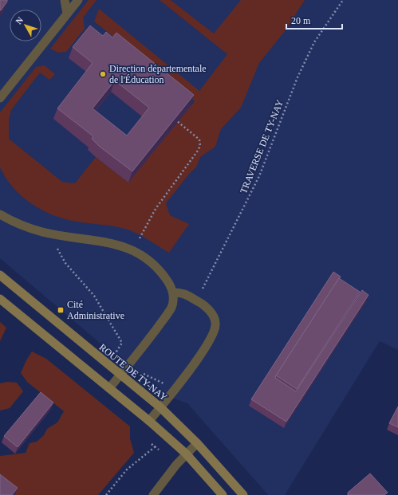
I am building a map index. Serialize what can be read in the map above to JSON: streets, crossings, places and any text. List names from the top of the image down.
{
  "streets": {
    "main road": ["ROUTE DE TY-NAY"],
    "path": ["TRAVERSE DE TY-NAY"]
  },
  "places": {
    "other": ["Direction départementale de l'Éducation"],
    "transit": ["Cité Administrative"]
  },
  "scale_bar": "20 m",
  "north": "top left"
}
